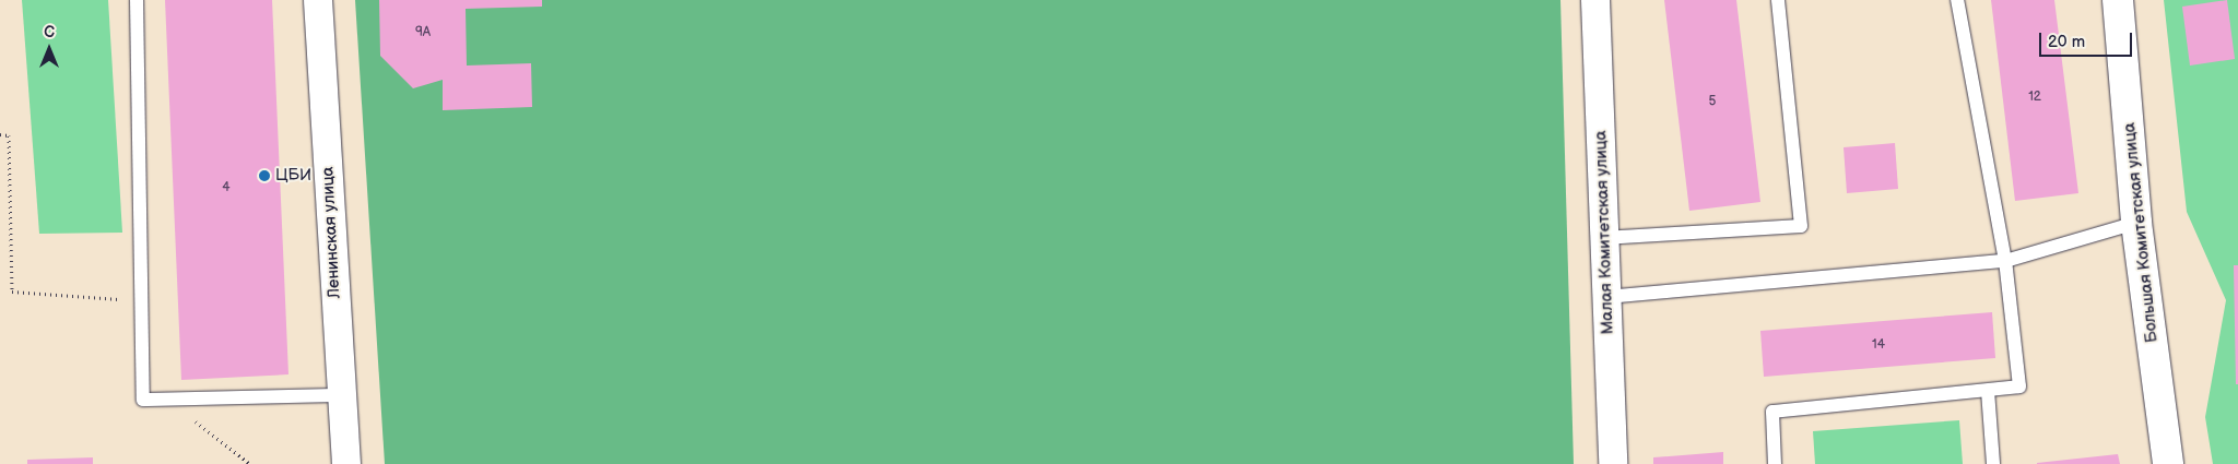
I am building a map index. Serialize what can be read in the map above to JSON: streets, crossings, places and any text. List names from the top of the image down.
{
  "streets": {
    "street": ["Ленинская улица", "Малая Комитетская улица", "Большая Комитетская улица"]
  },
  "places": ["ЦБИ"],
  "house_numbers": [
    "9А",
    "12",
    "5",
    "4",
    "14"
  ],
  "scale_bar": "20 m",
  "north": "top"
}
